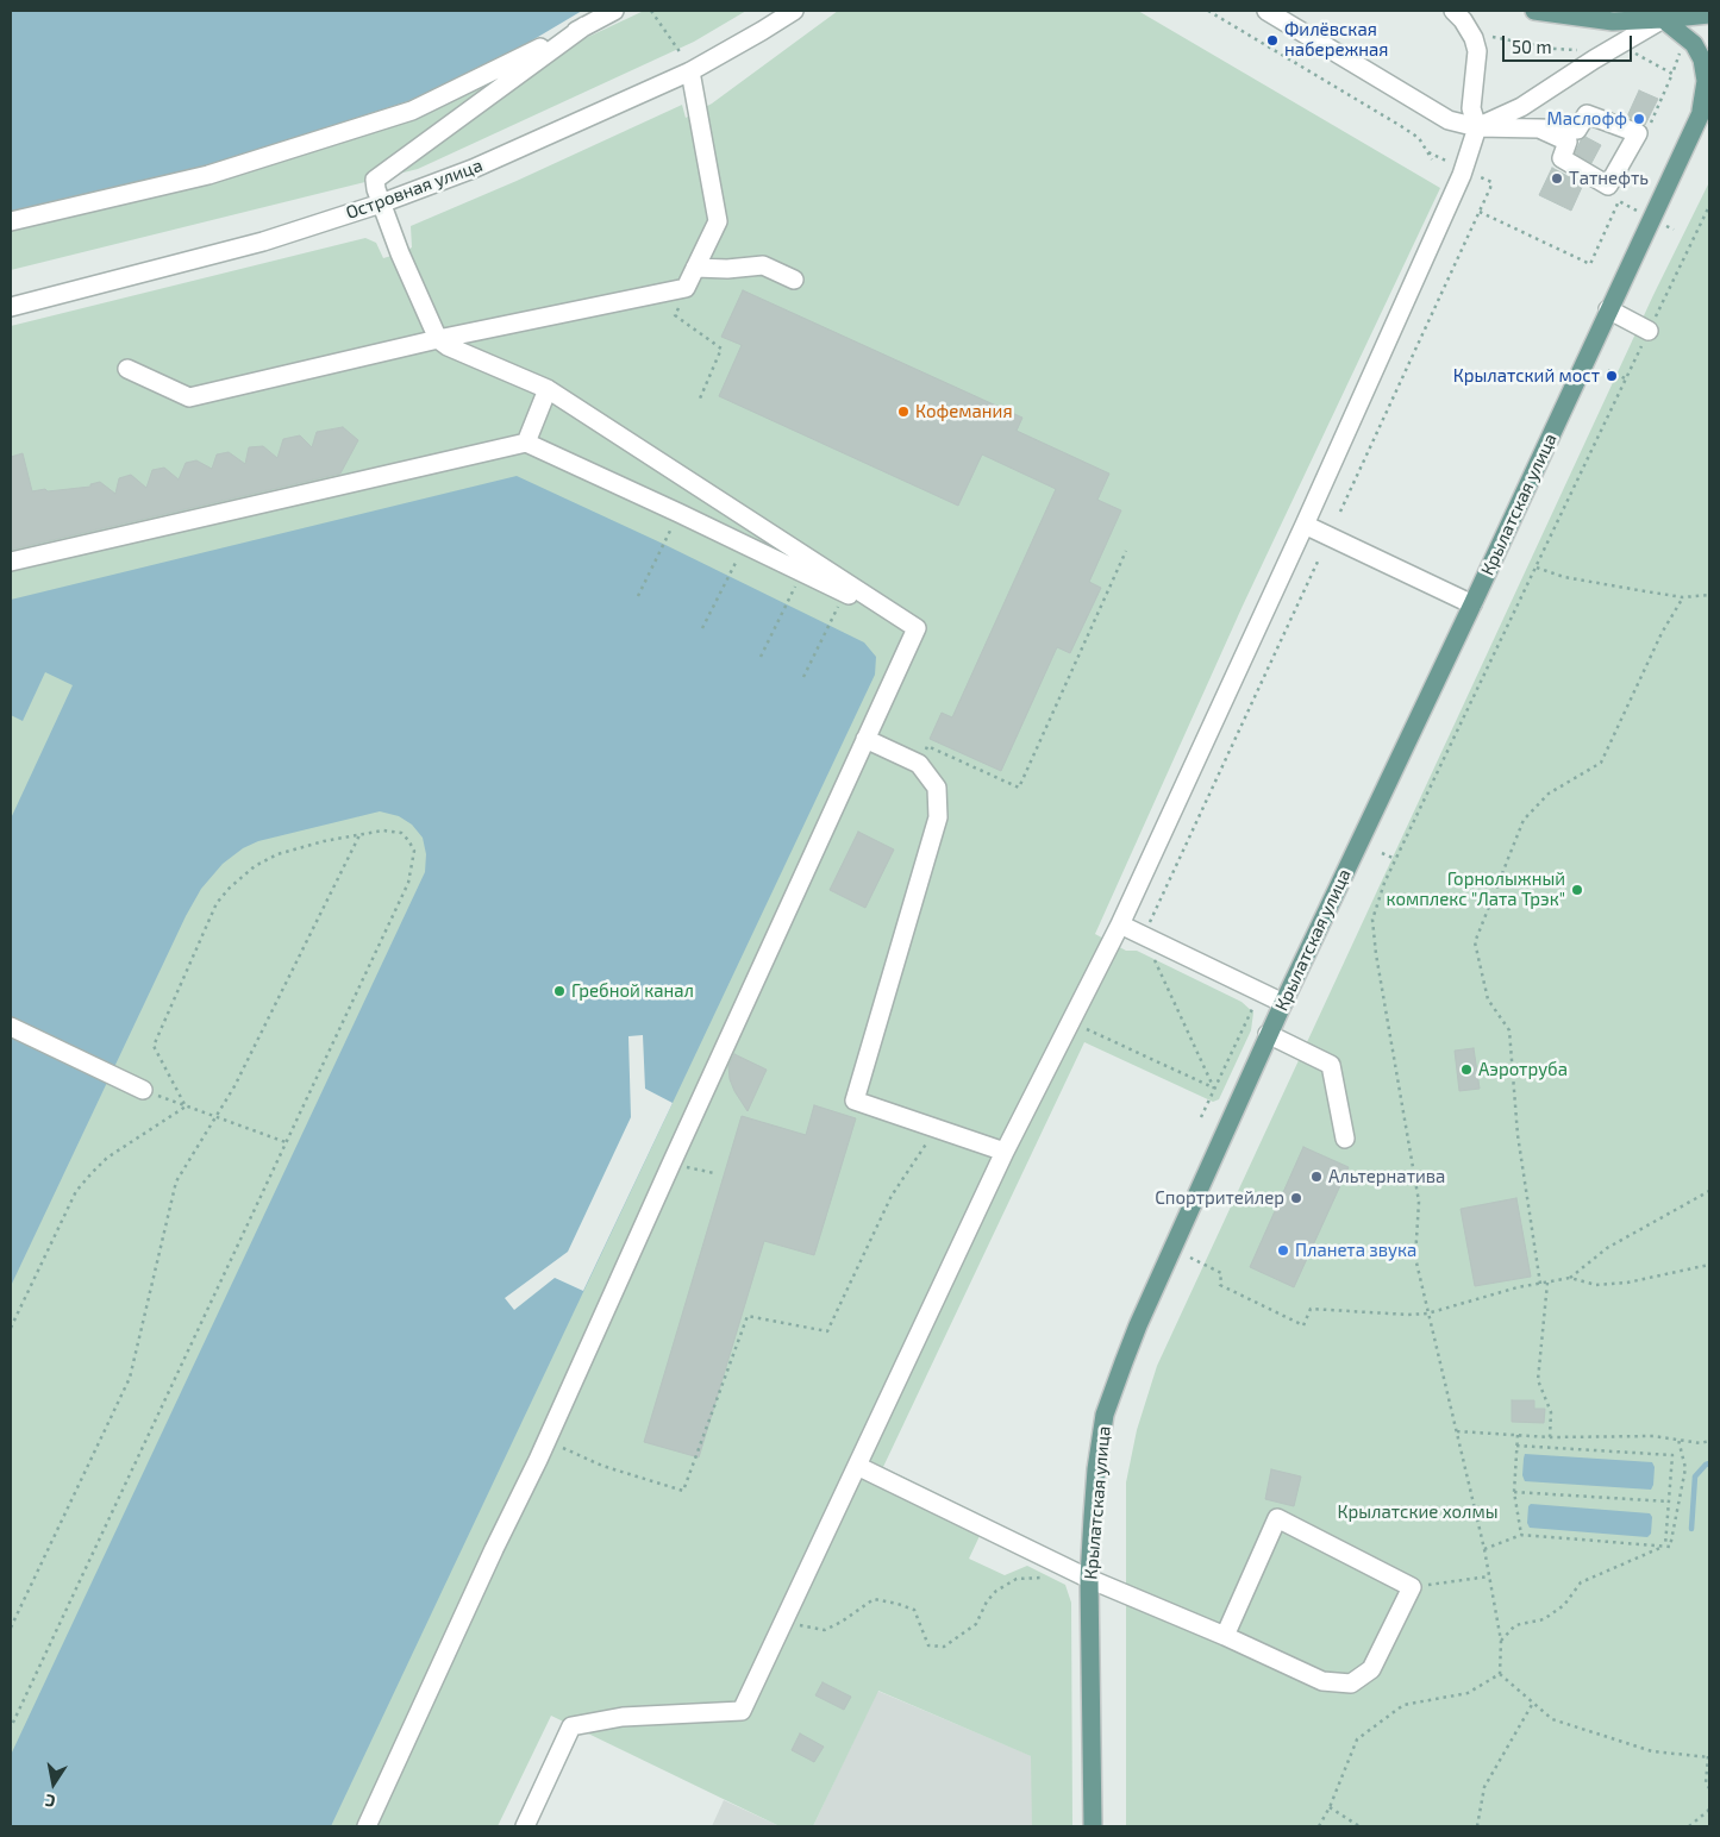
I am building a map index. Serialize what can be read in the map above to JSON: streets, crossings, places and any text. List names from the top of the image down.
{
  "streets": {
    "main road": ["Крылатская улица"],
    "street": ["Островная улица"]
  },
  "parks": ["Крылатские холмы"],
  "places": [
    "Филёвская набережная",
    "Маслофф",
    "Татнефть",
    "Крылатский мост",
    "Кофемания",
    "Горнолыжный комплекс \"Лата Трэк\"",
    "Гребной канал",
    "Аэротруба",
    "Альтернатива",
    "Спортритейлер",
    "Планета звука"
  ],
  "scale_bar": "50 m",
  "north": "bottom"
}
